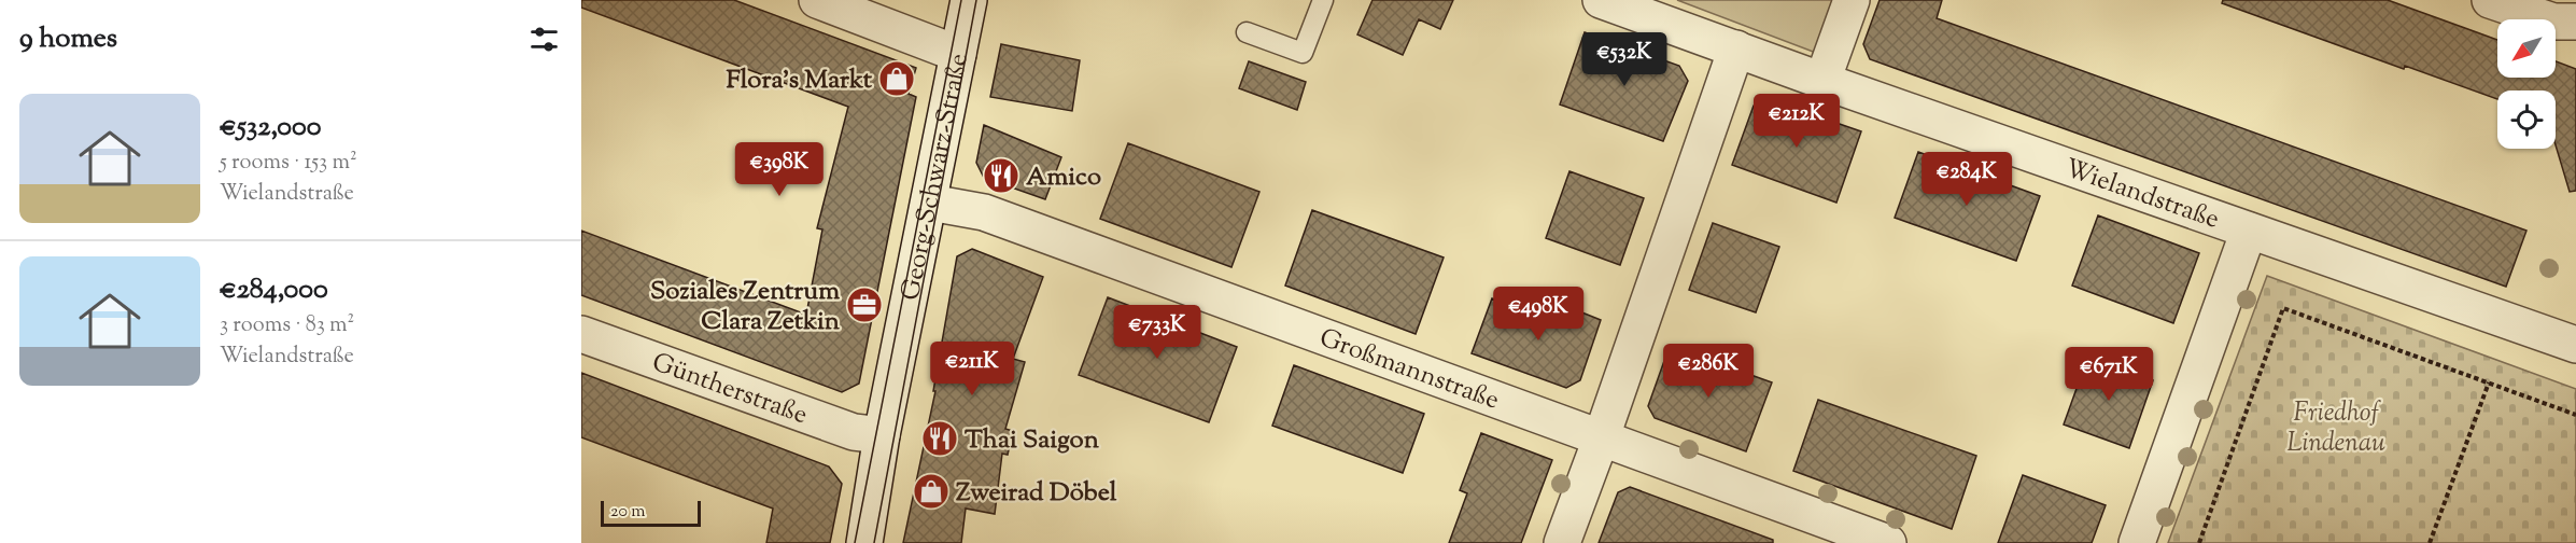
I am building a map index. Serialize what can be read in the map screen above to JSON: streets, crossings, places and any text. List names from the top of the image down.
{
  "streets": {
    "street": [
      "Georg-Schwarz-Straße",
      "Wielandstraße",
      "Großmannstraße",
      "Güntherstraße"
    ]
  },
  "crossings": [
    ["Georg-Schwarz-Straße", "Großmannstraße"],
    ["Georg-Schwarz-Straße", "Güntherstraße"]
  ],
  "parks": ["Friedhof Lindenau"],
  "places": {
    "shop": ["Flora's Markt", "Zweirad Döbel"],
    "restaurant": ["Amico", "Thai Saigon"],
    "office": ["Soziales Zentrum Clara Zetkin"]
  },
  "scale_bar": "20 m",
  "north": "bottom left",
  "page": {
    "heading": "9 homes",
    "price": [
      "€532K",
      "€212K",
      "€398K",
      "€284K",
      "€498K",
      "€733K",
      "€211K",
      "€286K",
      "€671K"
    ],
    "list": [
      {
        "name": "€532,000",
        "note": "5 rooms · 153 m² · Wielandstraße"
      },
      {
        "name": "€284,000",
        "note": "3 rooms · 83 m² · Wielandstraße"
      }
    ],
    "scale": "20 m"
  }
}
